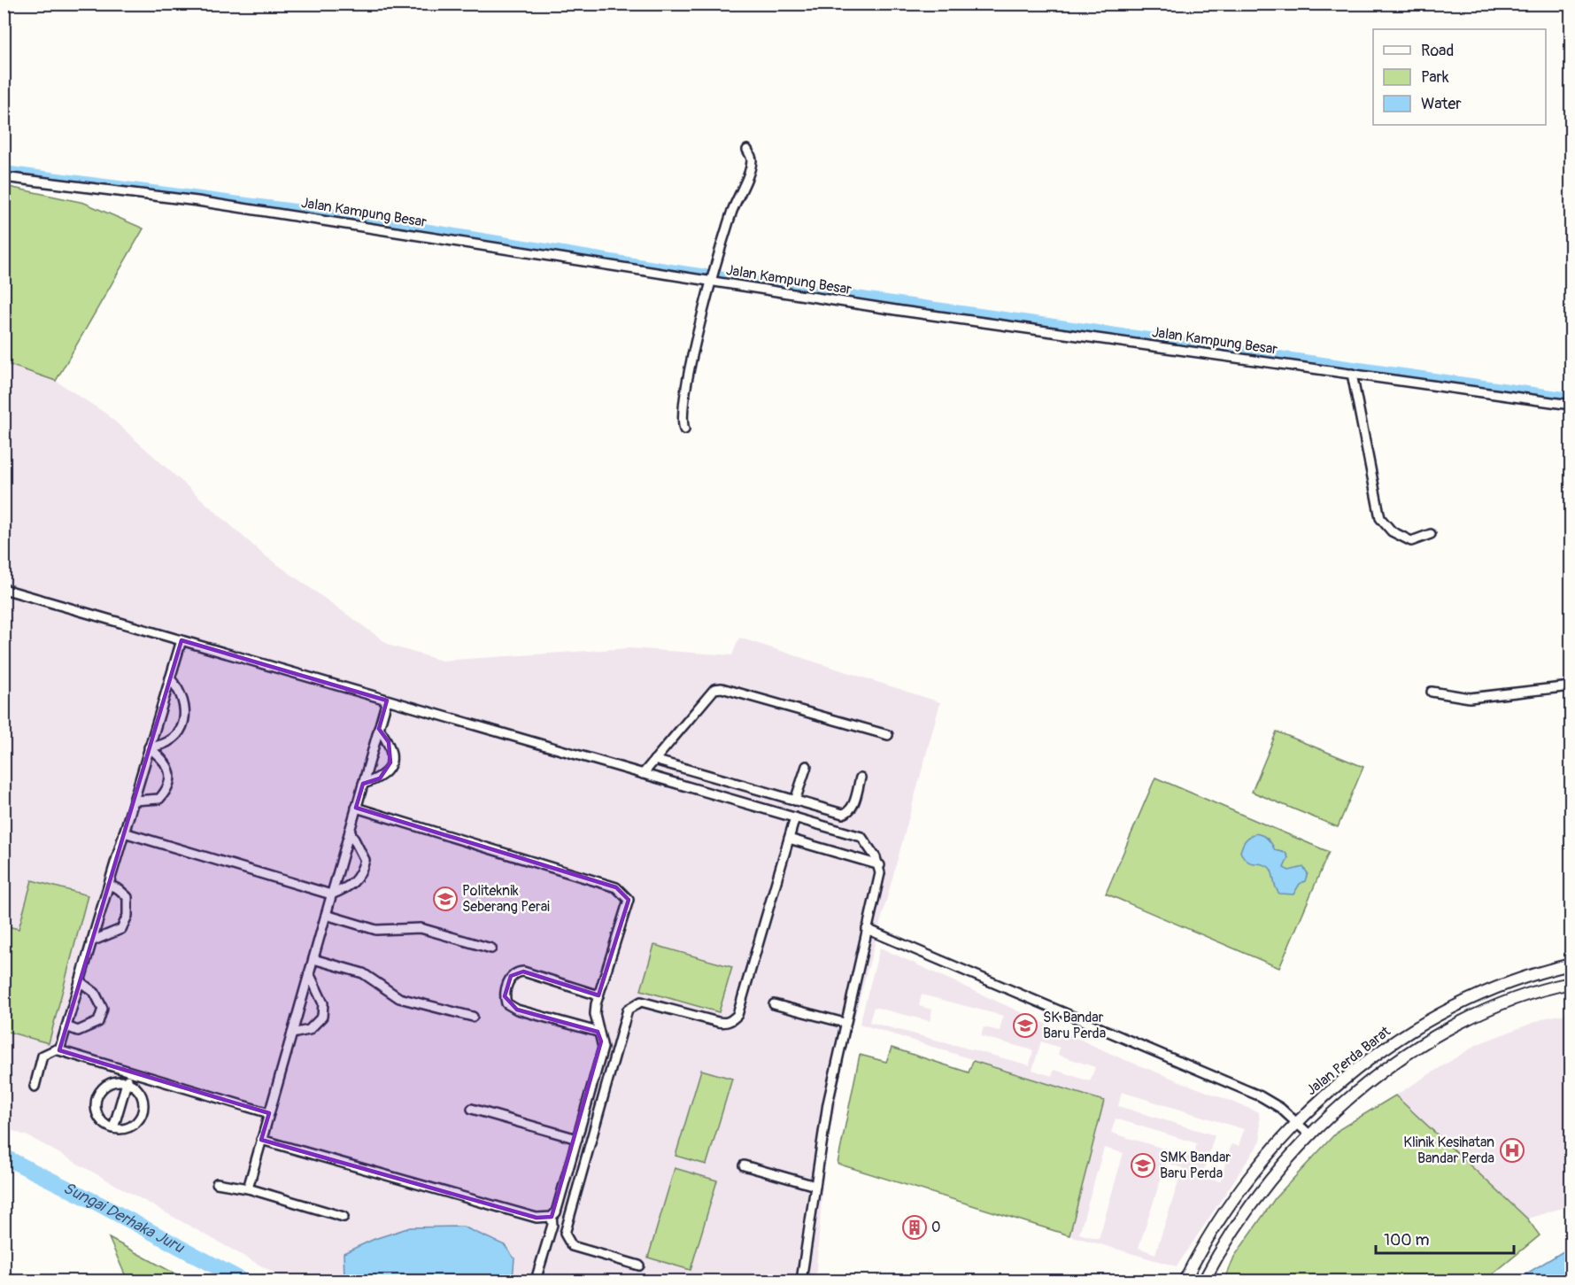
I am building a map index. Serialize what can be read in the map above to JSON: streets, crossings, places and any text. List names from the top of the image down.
{
  "streets": {
    "street": ["Jalan Kampung Besar", "Jalan Perda Barat"]
  },
  "water": ["Sungai Derhaka Juru"],
  "places": {
    "school or university": ["Politeknik Seberang Perai", "SK Bandar Baru Perda", "SMK Bandar Baru Perda"],
    "hospital": ["Klinik Kesihatan Bandar Perda"],
    "building": ["O"]
  },
  "legend": ["Road", "Park", "Water"],
  "scale_bar": "100 m"
}
